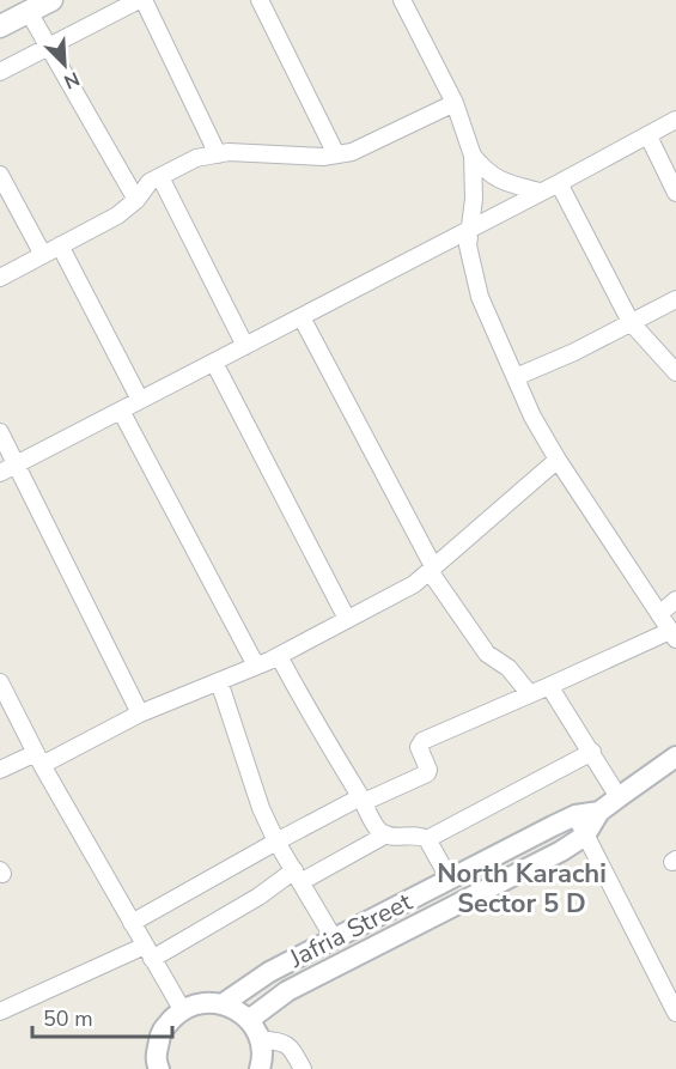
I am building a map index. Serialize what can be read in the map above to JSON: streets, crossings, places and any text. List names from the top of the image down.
{
  "streets": {
    "street": ["Jafria Street"]
  },
  "districts": ["North Karachi Sector 5 D"],
  "scale_bar": "50 m",
  "north": "bottom right"
}
